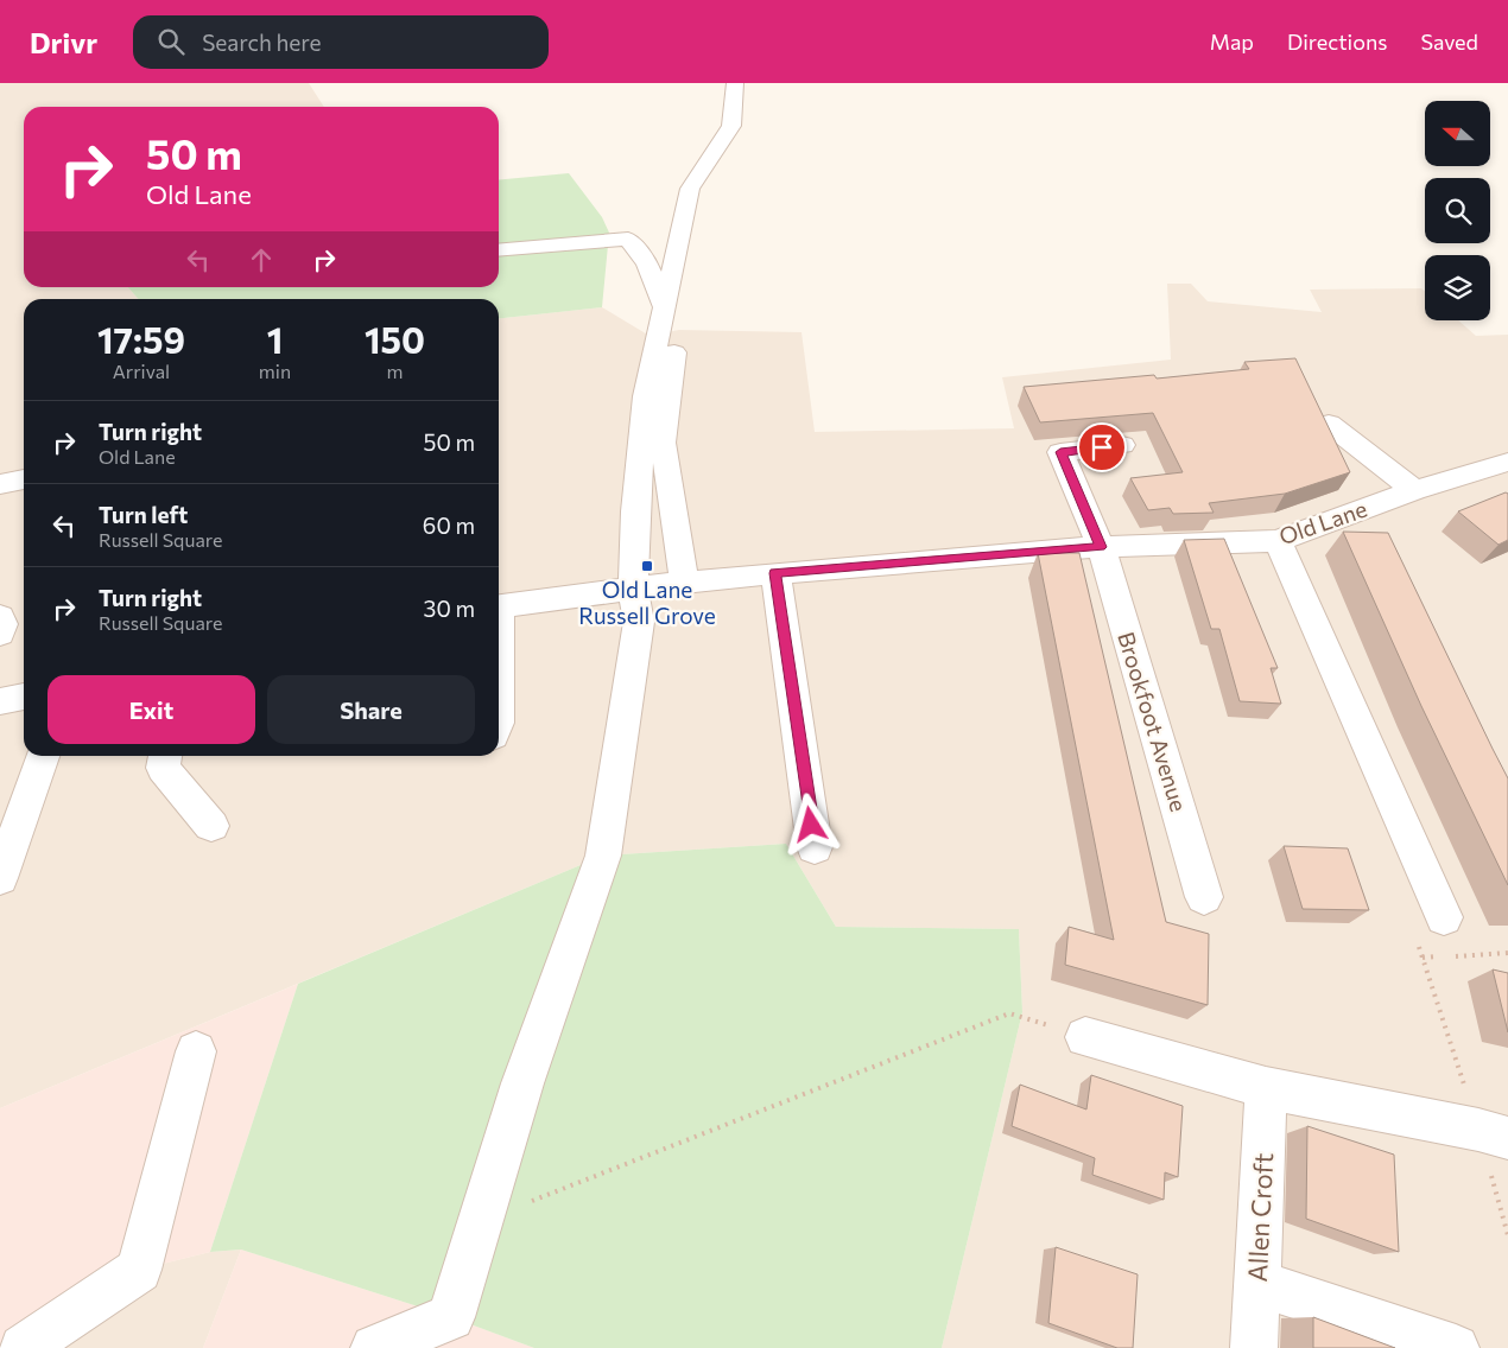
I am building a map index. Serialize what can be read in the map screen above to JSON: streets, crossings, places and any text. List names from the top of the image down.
{
  "streets": {
    "street": ["Old Lane", "Brookfoot Avenue", "Allen Croft"]
  },
  "crossings": [
    ["Old Lane", "Brookfoot Avenue"]
  ],
  "places": {
    "transit": ["Old Lane Russell Grove"]
  },
  "north": "left",
  "page": {
    "header": "Drivr",
    "search": "Search here",
    "nav": ["Map", "Directions", "Saved"],
    "turn": ["50 m", "Old Lane"],
    "eta": [
      "17:59",
      "Arrival",
      "1",
      "min",
      "150",
      "m"
    ],
    "list": [
      {
        "name": "Turn right",
        "note": "Old Lane",
        "value": "50 m"
      },
      {
        "name": "Turn left",
        "note": "Russell Square",
        "value": "60 m"
      },
      {
        "name": "Turn right",
        "note": "Russell Square",
        "value": "30 m"
      }
    ],
    "buttons": ["Exit", "Share"]
  }
}
